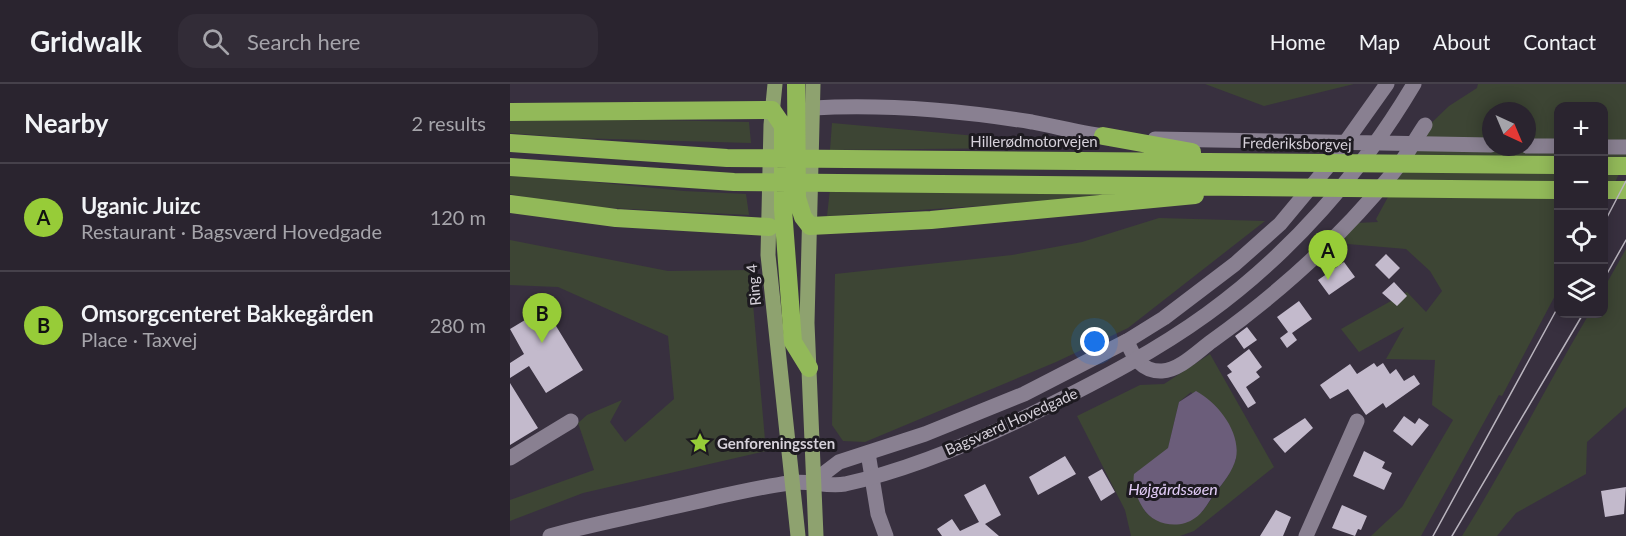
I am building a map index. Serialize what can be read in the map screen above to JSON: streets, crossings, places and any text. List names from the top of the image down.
{
  "streets": {
    "highway": ["Hillerødmotorvejen"],
    "main road": ["Ring 4"],
    "street": ["Frederiksborgvej", "Bagsværd Hovedgade"]
  },
  "crossings": [
    ["Ring 4", "Bagsværd Hovedgade"]
  ],
  "water": ["Højgårdssøen"],
  "places": {
    "place": ["Genforeningssten"]
  },
  "north": "bottom right",
  "page": {
    "header": "Gridwalk",
    "search": "Search here",
    "nav": [
      "Home",
      "Map",
      "About",
      "Contact"
    ],
    "heading": ["Nearby", "2 results"],
    "map_buttons": ["+", "−"],
    "list": [
      {
        "mark": "A",
        "name": "Uganic Juizc",
        "note": "Restaurant · Bagsværd Hovedgade",
        "value": "120 m"
      },
      {
        "mark": "B",
        "name": "Omsorgcenteret Bakkegården",
        "note": "Place · Taxvej",
        "value": "280 m"
      }
    ],
    "pins": ["A", "B"]
  }
}
